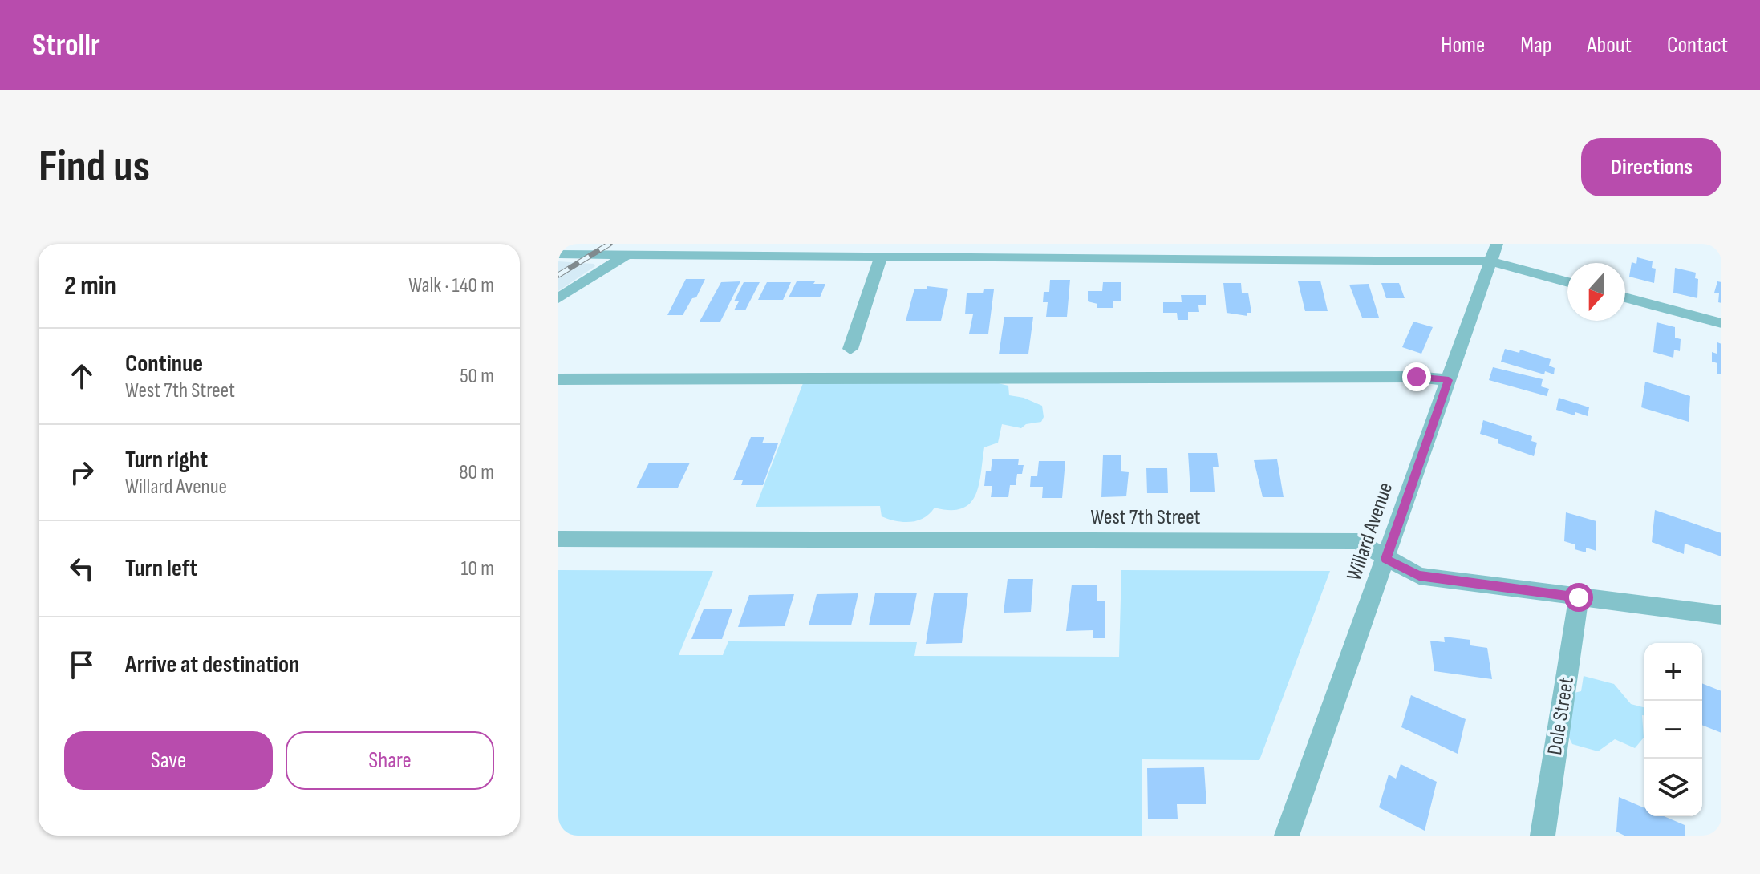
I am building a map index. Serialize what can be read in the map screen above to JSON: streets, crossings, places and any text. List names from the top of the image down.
{
  "streets": {
    "street": ["West 7th Street", "Willard Avenue", "Dole Street"]
  },
  "crossings": [
    ["West 7th Street", "Willard Avenue"],
    ["West 7th Street", "Dole Street"]
  ],
  "north": "bottom",
  "page": {
    "header": "Strollr",
    "nav": [
      "Home",
      "Map",
      "About",
      "Contact"
    ],
    "buttons": [
      "Directions",
      ["Save", "Share"]
    ],
    "title": "Find us",
    "heading": ["2 min", "Walk · 140 m"],
    "list": [
      ["Continue", "West 7th Street", "50 m"],
      ["Turn right", "Willard Avenue", "80 m"],
      ["Turn left", "10 m"],
      "Arrive at destination"
    ],
    "map_buttons": ["+", "−"]
  }
}
